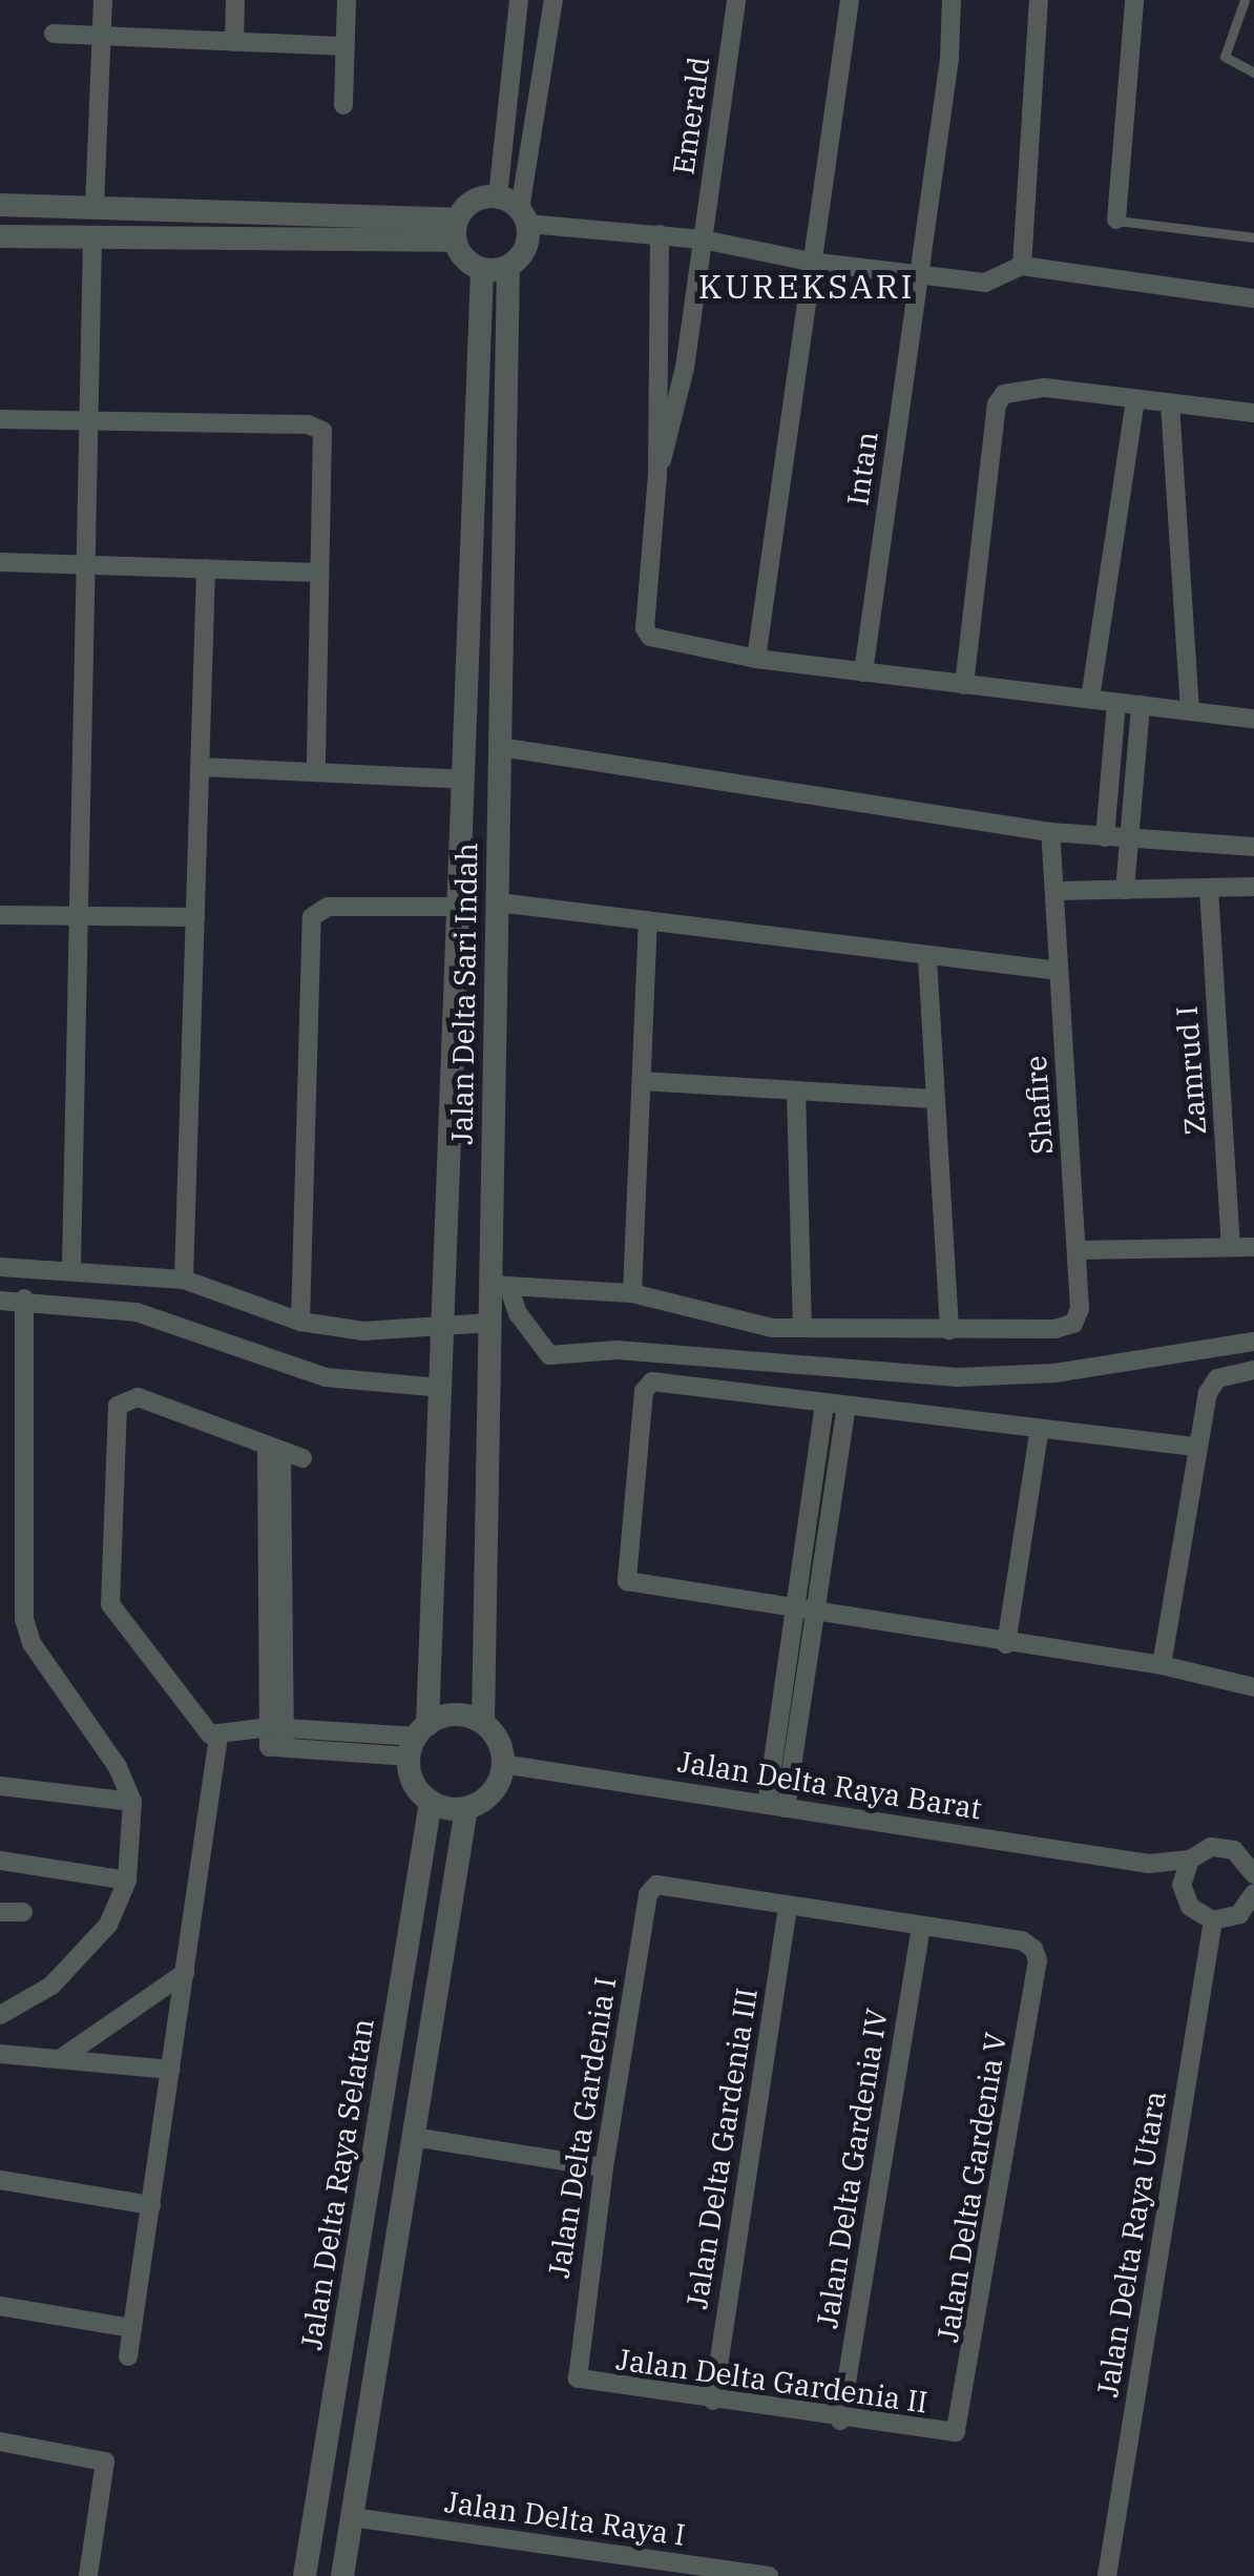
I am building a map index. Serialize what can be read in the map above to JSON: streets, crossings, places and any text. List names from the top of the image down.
{
  "streets": {
    "street": [
      "Emerald",
      "Intan",
      "Jalan Delta Sari Indah",
      "Zamrud I",
      "Shafire",
      "Jalan Delta Raya Barat",
      "Jalan Delta Gardenia I",
      "Jalan Delta Gardenia III",
      "Jalan Delta Gardenia IV",
      "Jalan Delta Raya Selatan",
      "Jalan Delta Gardenia V",
      "Jalan Delta Raya Utara",
      "Jalan Delta Gardenia II",
      "Jalan Delta Raya I"
    ]
  },
  "crossings": [
    ["Jalan Delta Sari Indah", "Jalan Delta Raya Barat"],
    ["Jalan Delta Sari Indah", "Jalan Delta Raya Selatan"],
    ["Jalan Delta Raya Barat", "Jalan Delta Raya Selatan"],
    ["Jalan Delta Raya Barat", "Jalan Delta Raya Utara"],
    ["Jalan Delta Gardenia I", "Jalan Delta Gardenia III"],
    ["Jalan Delta Gardenia I", "Jalan Delta Gardenia II"],
    ["Jalan Delta Gardenia III", "Jalan Delta Gardenia II"],
    ["Jalan Delta Gardenia IV", "Jalan Delta Gardenia V"],
    ["Jalan Delta Gardenia IV", "Jalan Delta Gardenia II"],
    ["Jalan Delta Gardenia V", "Jalan Delta Gardenia II"]
  ],
  "districts": ["KUREKSARI"]
}
